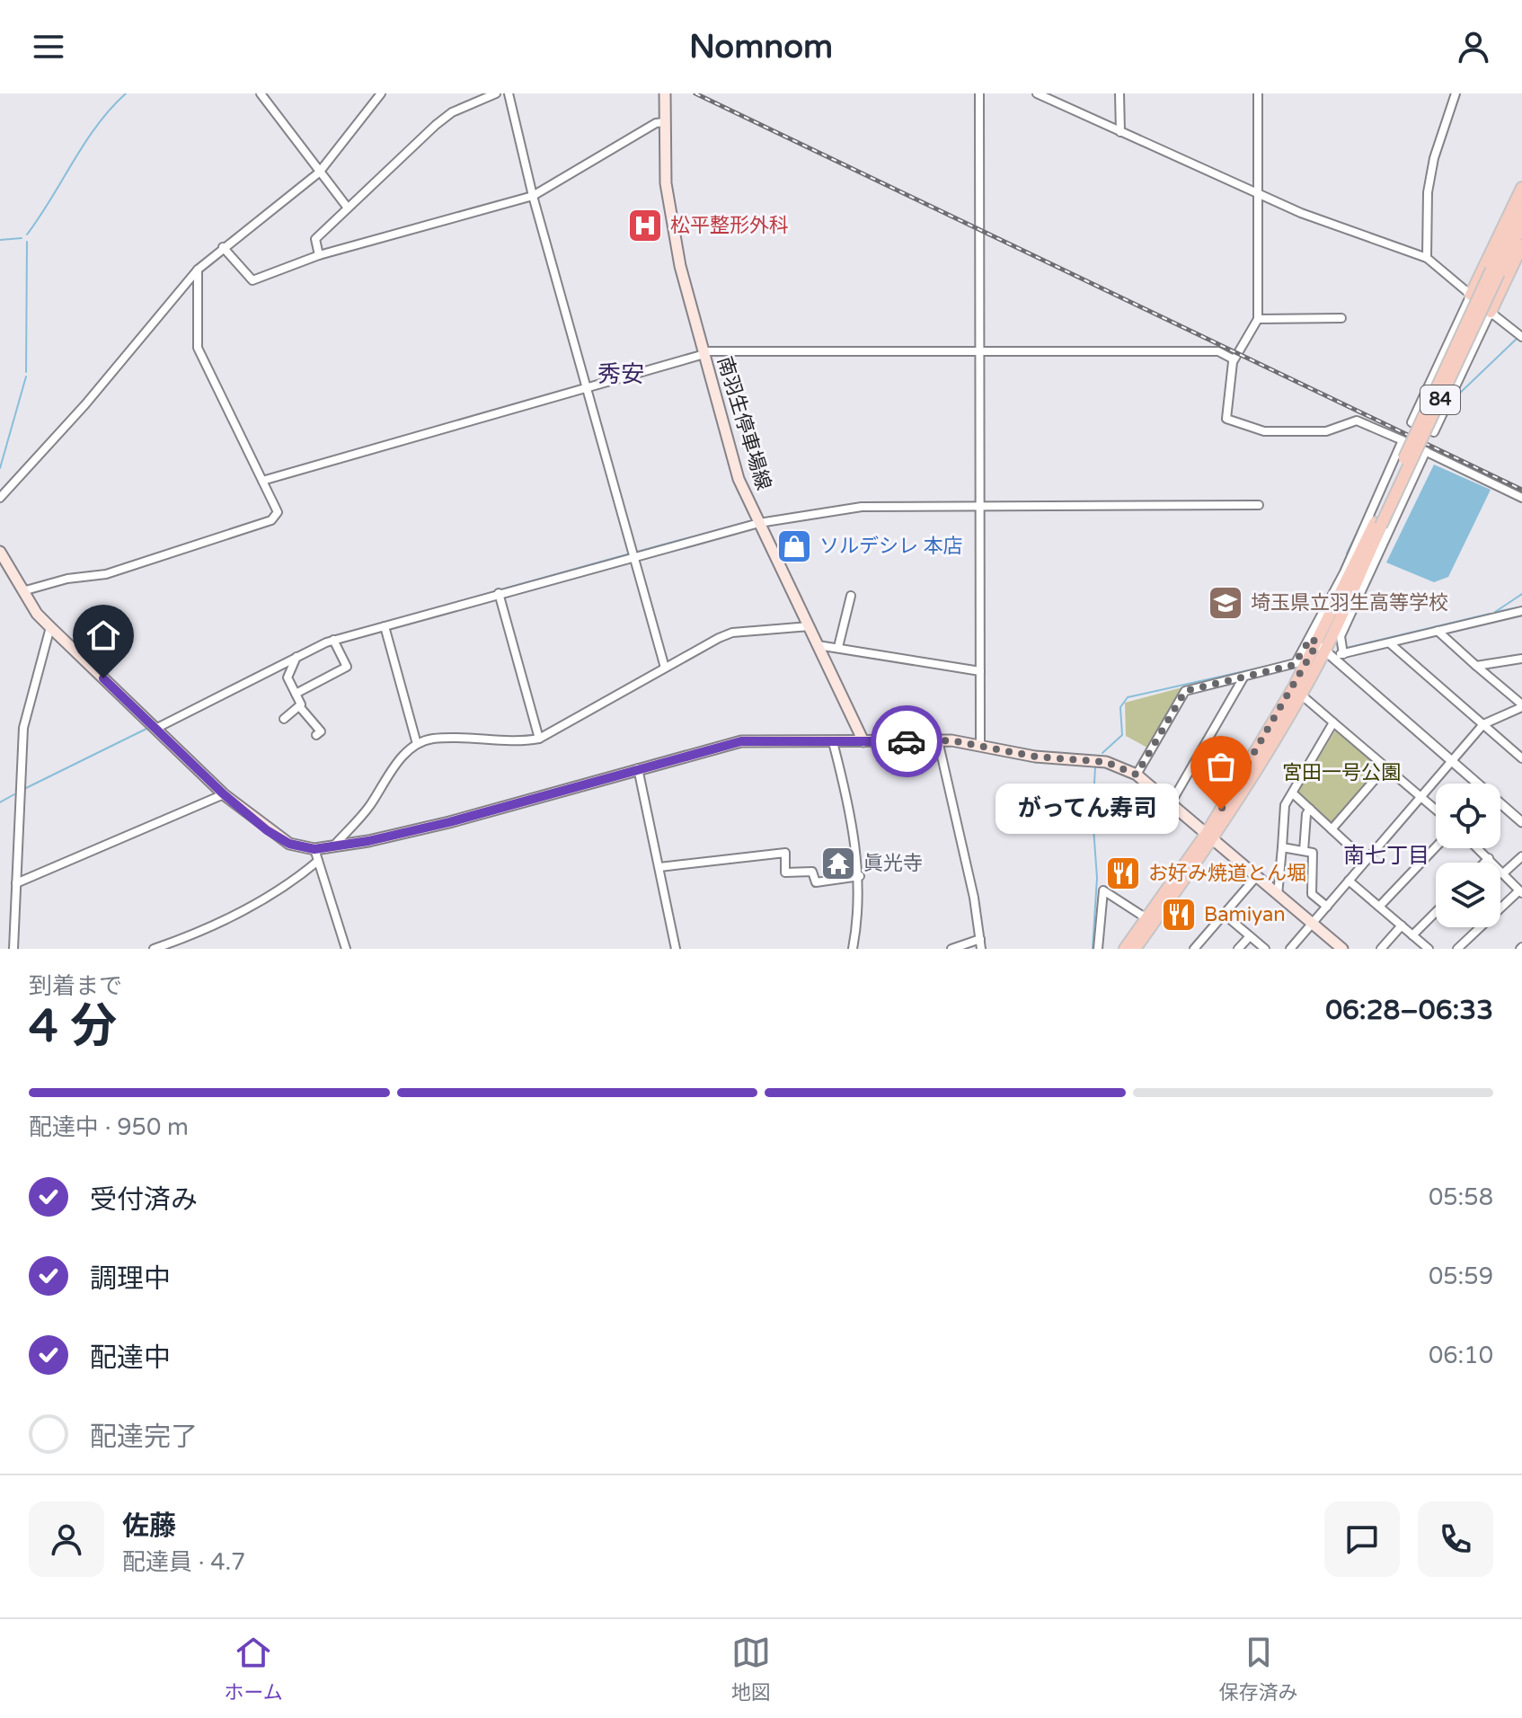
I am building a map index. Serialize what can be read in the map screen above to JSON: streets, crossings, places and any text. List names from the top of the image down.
{
  "streets": {
    "main road": ["84", "南羽生停車場線"]
  },
  "districts": ["秀安", "南七丁目"],
  "parks": ["宮田一号公園"],
  "places": {
    "hospital": ["松平整形外科"],
    "shop": ["ソルデシレ 本店"],
    "school or university": ["埼玉県立羽生高等学校"],
    "other": ["がってん寿司"],
    "temple": ["眞光寺"],
    "restaurant": ["お好み焼道とん堀", "Bamiyan"]
  },
  "page": {
    "header": "Nomnom",
    "bubble": "がってん寿司",
    "heading": ["4 分", "到着まで", "06:28–06:33"],
    "panel": ["佐藤", "配達員 · 4.7"],
    "bar": "配達中 · 950 m",
    "list": [
      ["受付済み", "05:58"],
      ["調理中", "05:59"],
      ["配達中", "06:10"],
      "配達完了"
    ],
    "tabs": ["ホーム", "地図", "保存済み"]
  }
}
